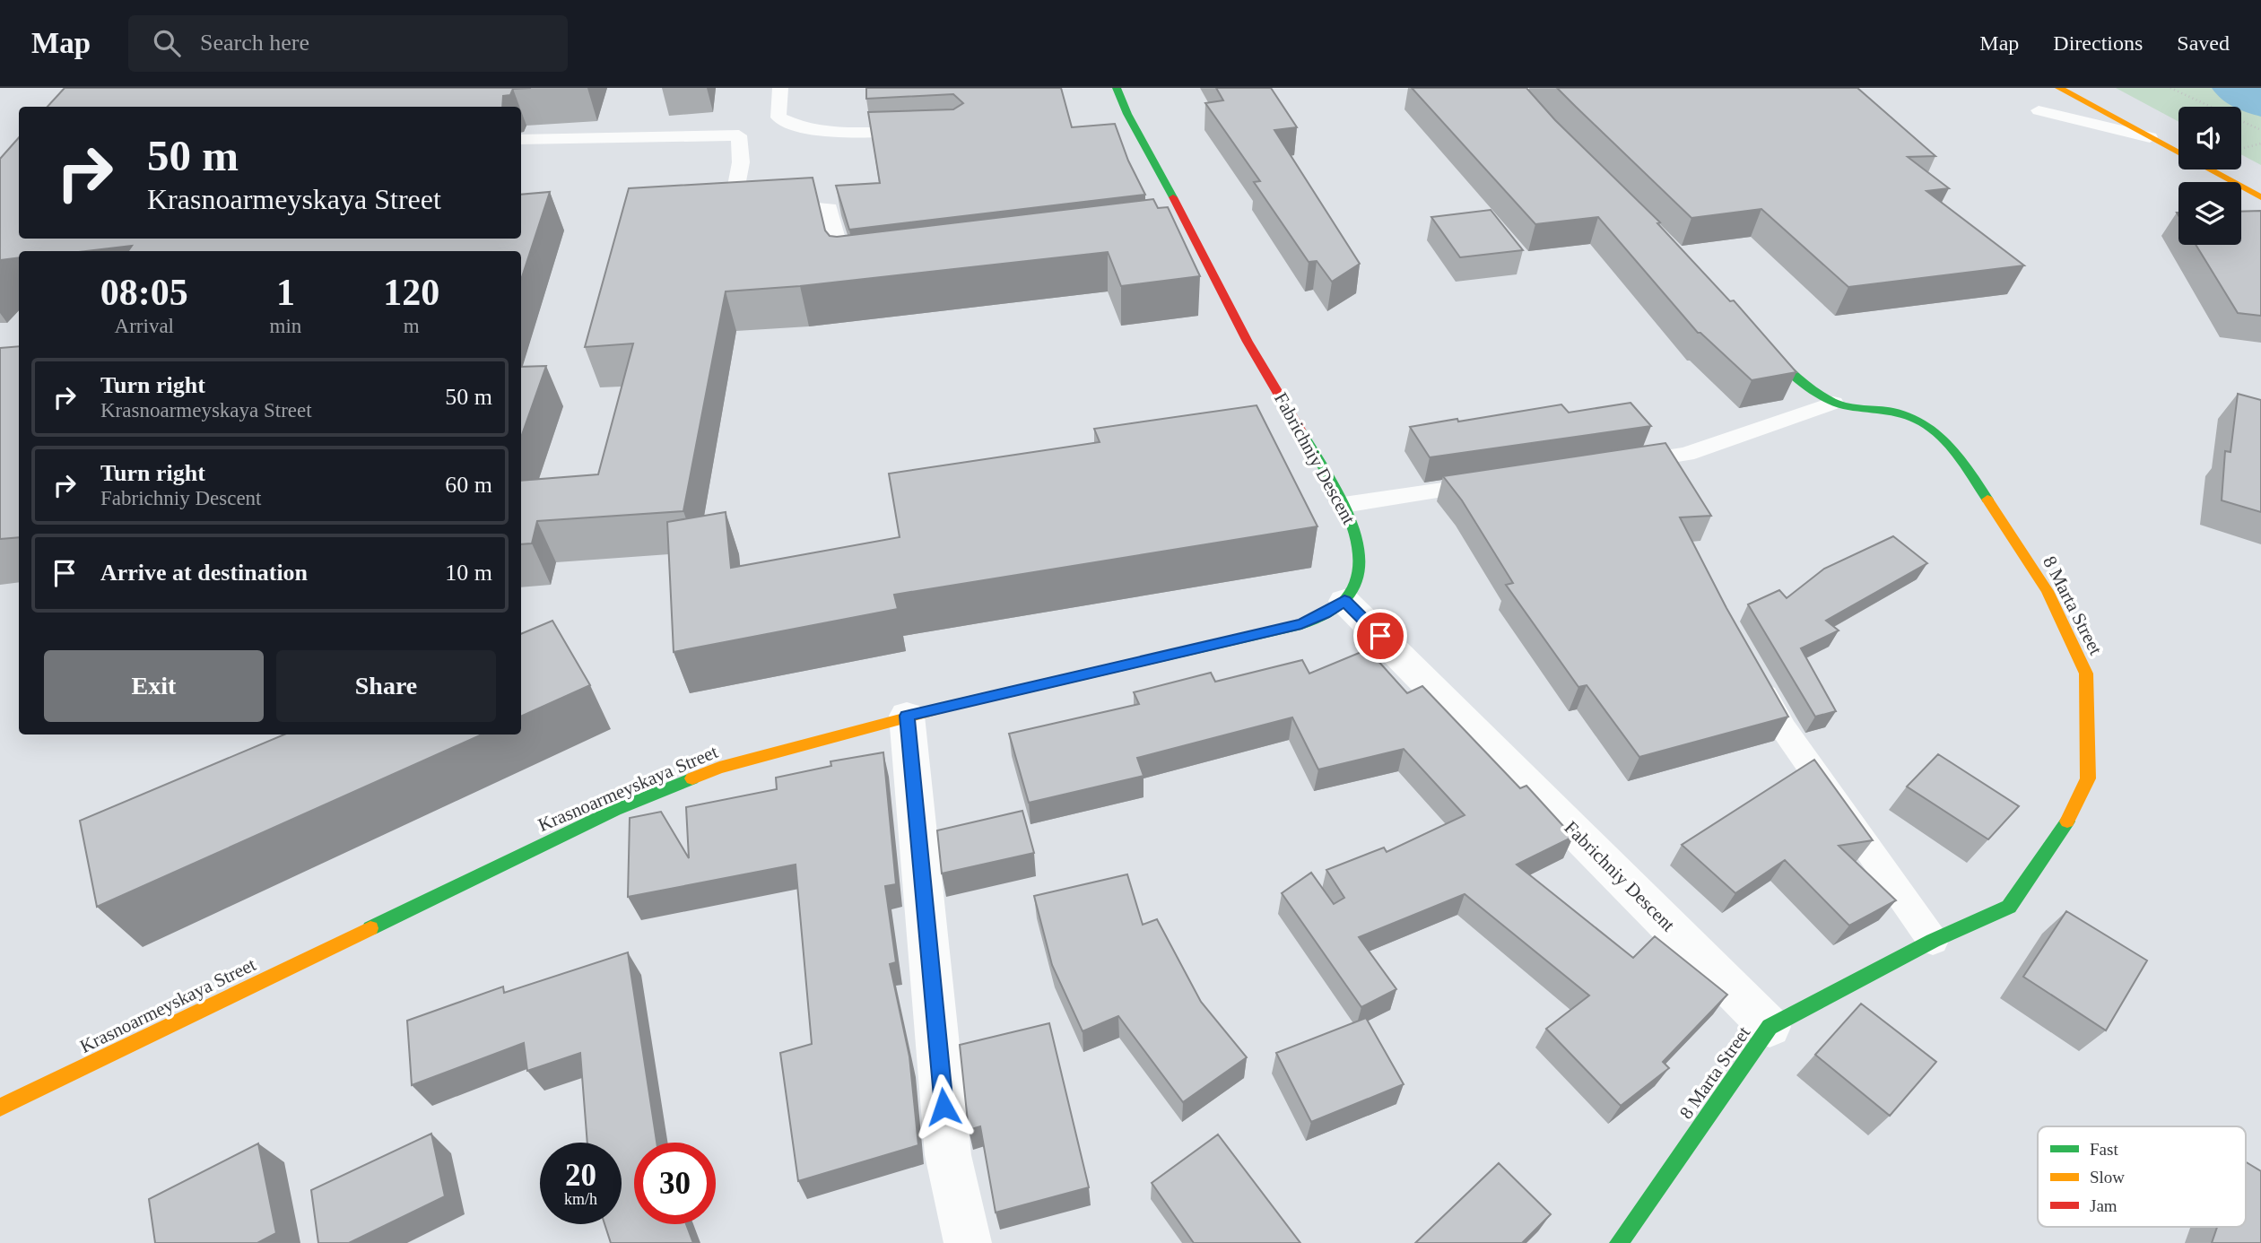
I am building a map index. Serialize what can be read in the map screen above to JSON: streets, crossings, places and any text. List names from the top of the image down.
{
  "streets": {
    "main road": ["Fabrichniy Descent", "8 Marta Street", "Krasnoarmeyskaya Street"]
  },
  "crossings": [
    ["Fabrichniy Descent", "8 Marta Street"],
    ["Fabrichniy Descent", "Krasnoarmeyskaya Street"]
  ],
  "legend": ["Fast", "Slow", "Jam"],
  "page": {
    "header": "Map",
    "search": "Search here",
    "nav": ["Map", "Directions", "Saved"],
    "turn": ["50 m", "Krasnoarmeyskaya Street"],
    "eta": [
      "08:05",
      "Arrival",
      "1",
      "min",
      "120",
      "m"
    ],
    "list": [
      {
        "name": "Turn right",
        "note": "Krasnoarmeyskaya Street",
        "value": "50 m"
      },
      {
        "name": "Turn right",
        "note": "Fabrichniy Descent",
        "value": "60 m"
      },
      {
        "name": "Arrive at destination",
        "value": "10 m"
      }
    ],
    "buttons": ["Exit", "Share"],
    "speed": "20 km/h",
    "limit": "30"
  }
}
